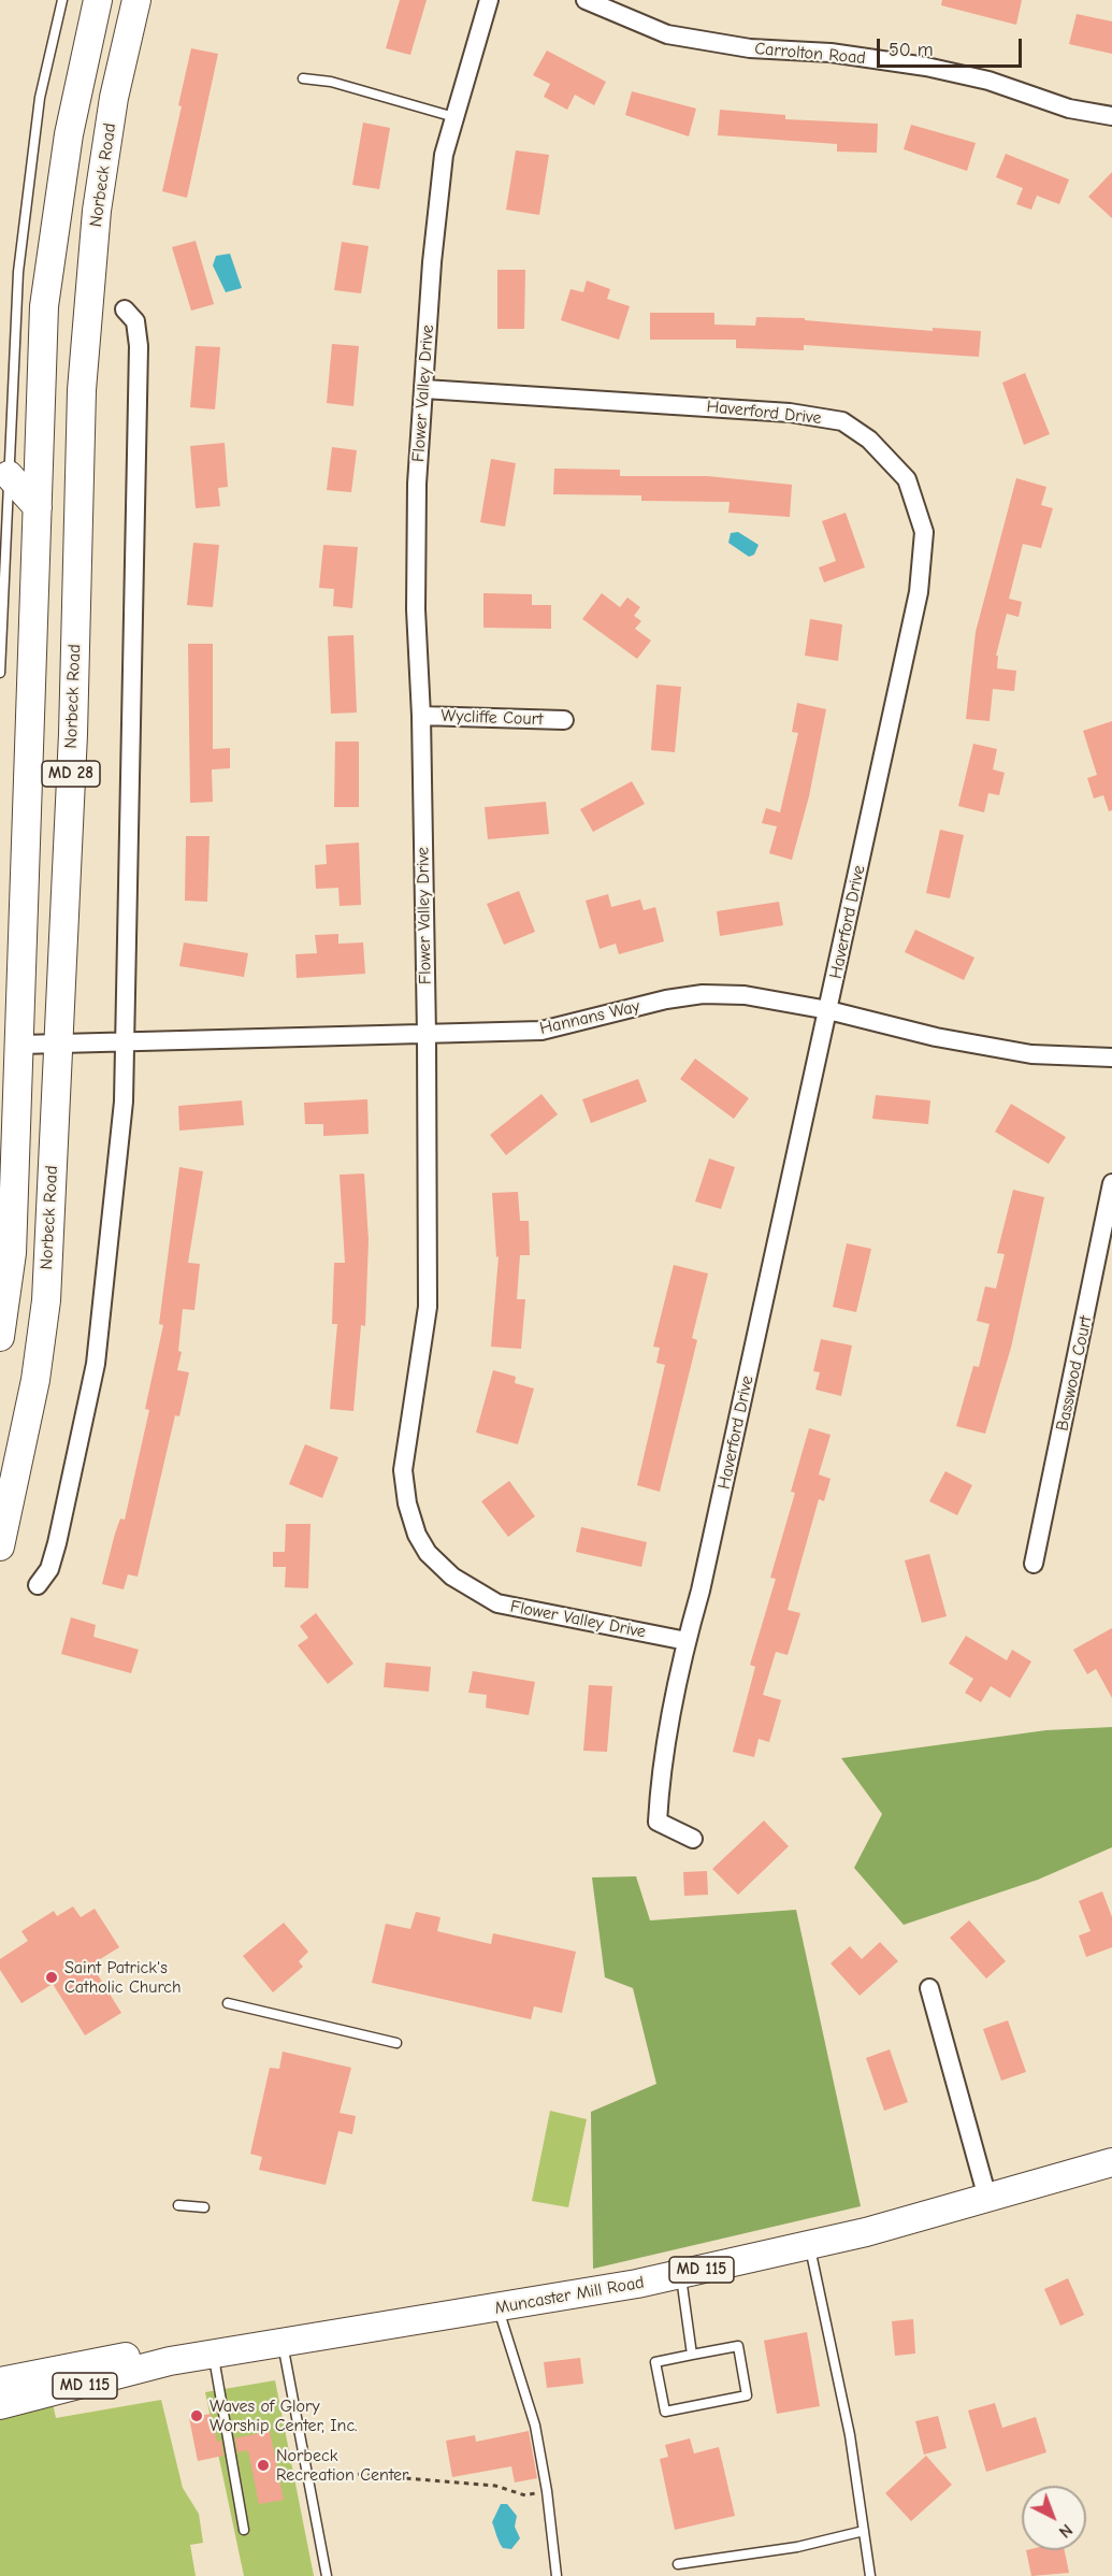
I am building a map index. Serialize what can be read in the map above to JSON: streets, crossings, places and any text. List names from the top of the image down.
{
  "streets": {
    "main road": [
      "Norbeck Road",
      "MD 28",
      "MD 115",
      "Muncaster Mill Road"
    ],
    "street": [
      "Carrolton Road",
      "Flower Valley Drive",
      "Haverford Drive",
      "Wycliffe Court",
      "Hannans Way",
      "Basswood Court"
    ]
  },
  "crossings": [
    ["Norbeck Road", "Hannans Way"],
    ["Flower Valley Drive", "Haverford Drive"],
    ["Flower Valley Drive", "Wycliffe Court"],
    ["Flower Valley Drive", "Hannans Way"],
    ["Haverford Drive", "Hannans Way"]
  ],
  "places": ["Saint Patrick's Catholic Church", "Waves of Glory Worship Center, Inc.", "Norbeck Recreation Center"],
  "scale_bar": "50 m",
  "north": "bottom right"
}
